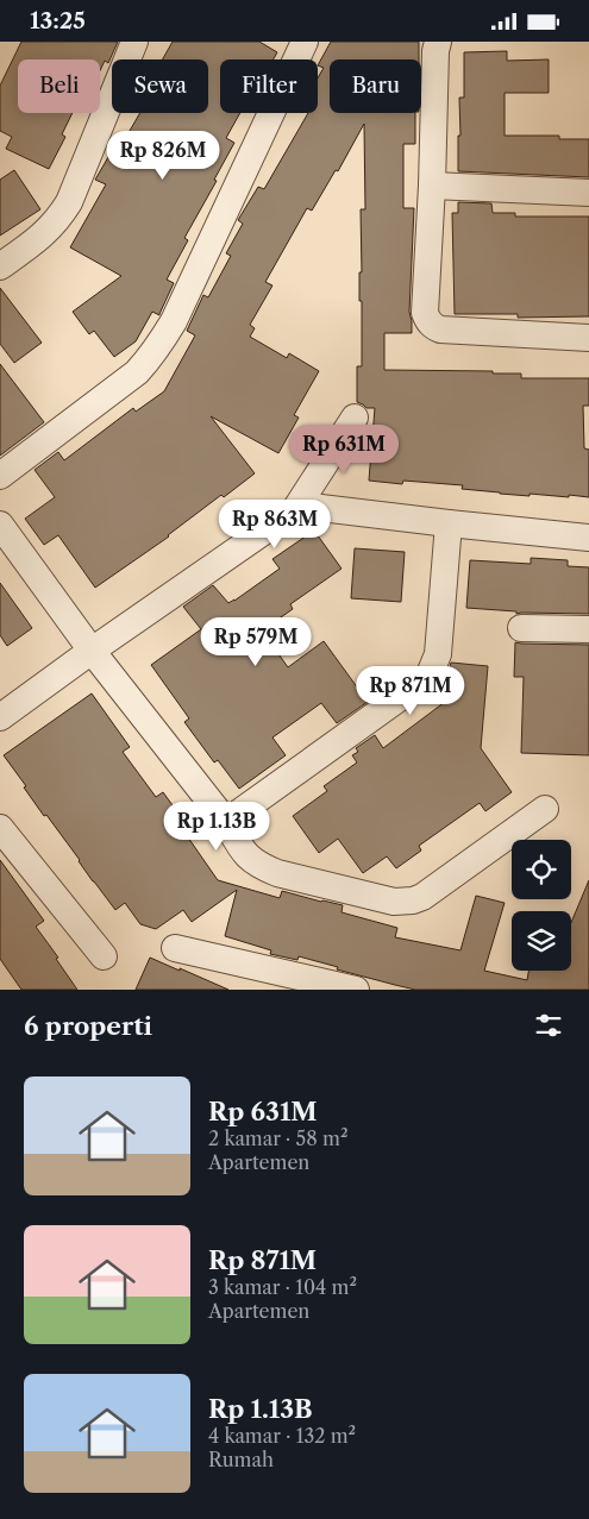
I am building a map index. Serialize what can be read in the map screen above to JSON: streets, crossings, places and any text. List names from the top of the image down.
{
  "page": {
    "status": "13:25",
    "chip": [
      "Beli",
      "Sewa",
      "Filter",
      "Baru"
    ],
    "price": [
      "Rp 826M",
      "Rp 631M",
      "Rp 863M",
      "Rp 579M",
      "Rp 871M",
      "Rp 1.13B"
    ],
    "heading": "6 properti",
    "list": [
      {
        "name": "Rp 631M",
        "note": "2 kamar · 58 m² · Apartemen"
      },
      {
        "name": "Rp 871M",
        "note": "3 kamar · 104 m² · Apartemen"
      },
      {
        "name": "Rp 1.13B",
        "note": "4 kamar · 132 m² · Rumah"
      }
    ]
  }
}
